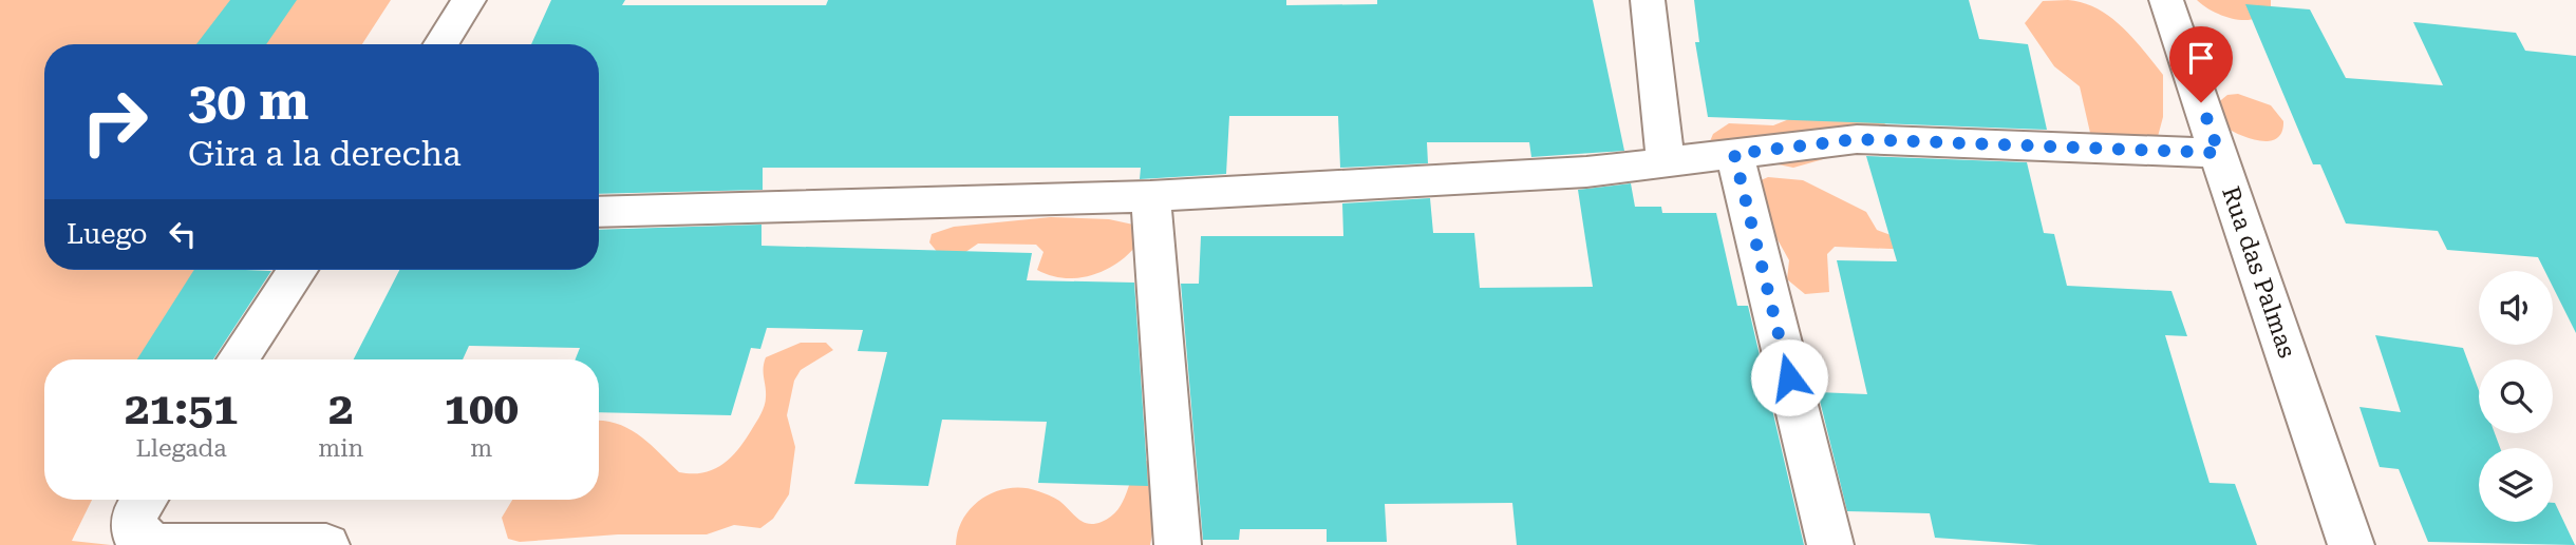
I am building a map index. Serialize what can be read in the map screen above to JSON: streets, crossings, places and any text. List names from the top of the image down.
{
  "streets": {
    "street": ["Rua das Palmas"]
  },
  "page": {
    "turn": ["30 m", "Gira a la derecha"],
    "then": "Luego",
    "eta": [
      "21:51",
      "Llegada",
      "2",
      "min",
      "100",
      "m"
    ]
  }
}
